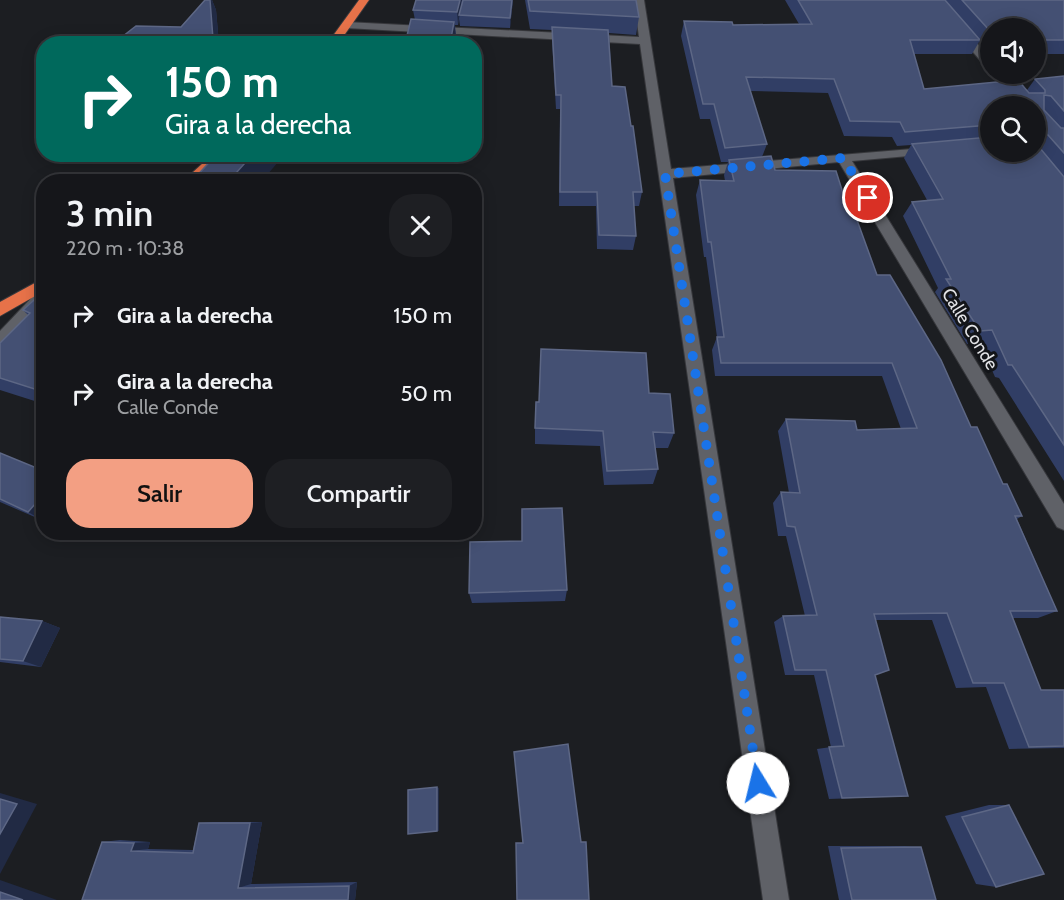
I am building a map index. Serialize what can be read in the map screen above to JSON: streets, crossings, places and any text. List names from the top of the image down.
{
  "streets": {
    "street": ["Calle Conde"]
  },
  "page": {
    "turn": ["150 m", "Gira a la derecha"],
    "heading": ["3 min", "220 m · 10:38"],
    "list": [
      {
        "name": "Gira a la derecha",
        "value": "150 m"
      },
      {
        "name": "Gira a la derecha",
        "note": "Calle Conde",
        "value": "50 m"
      }
    ],
    "buttons": ["Salir", "Compartir"]
  }
}
